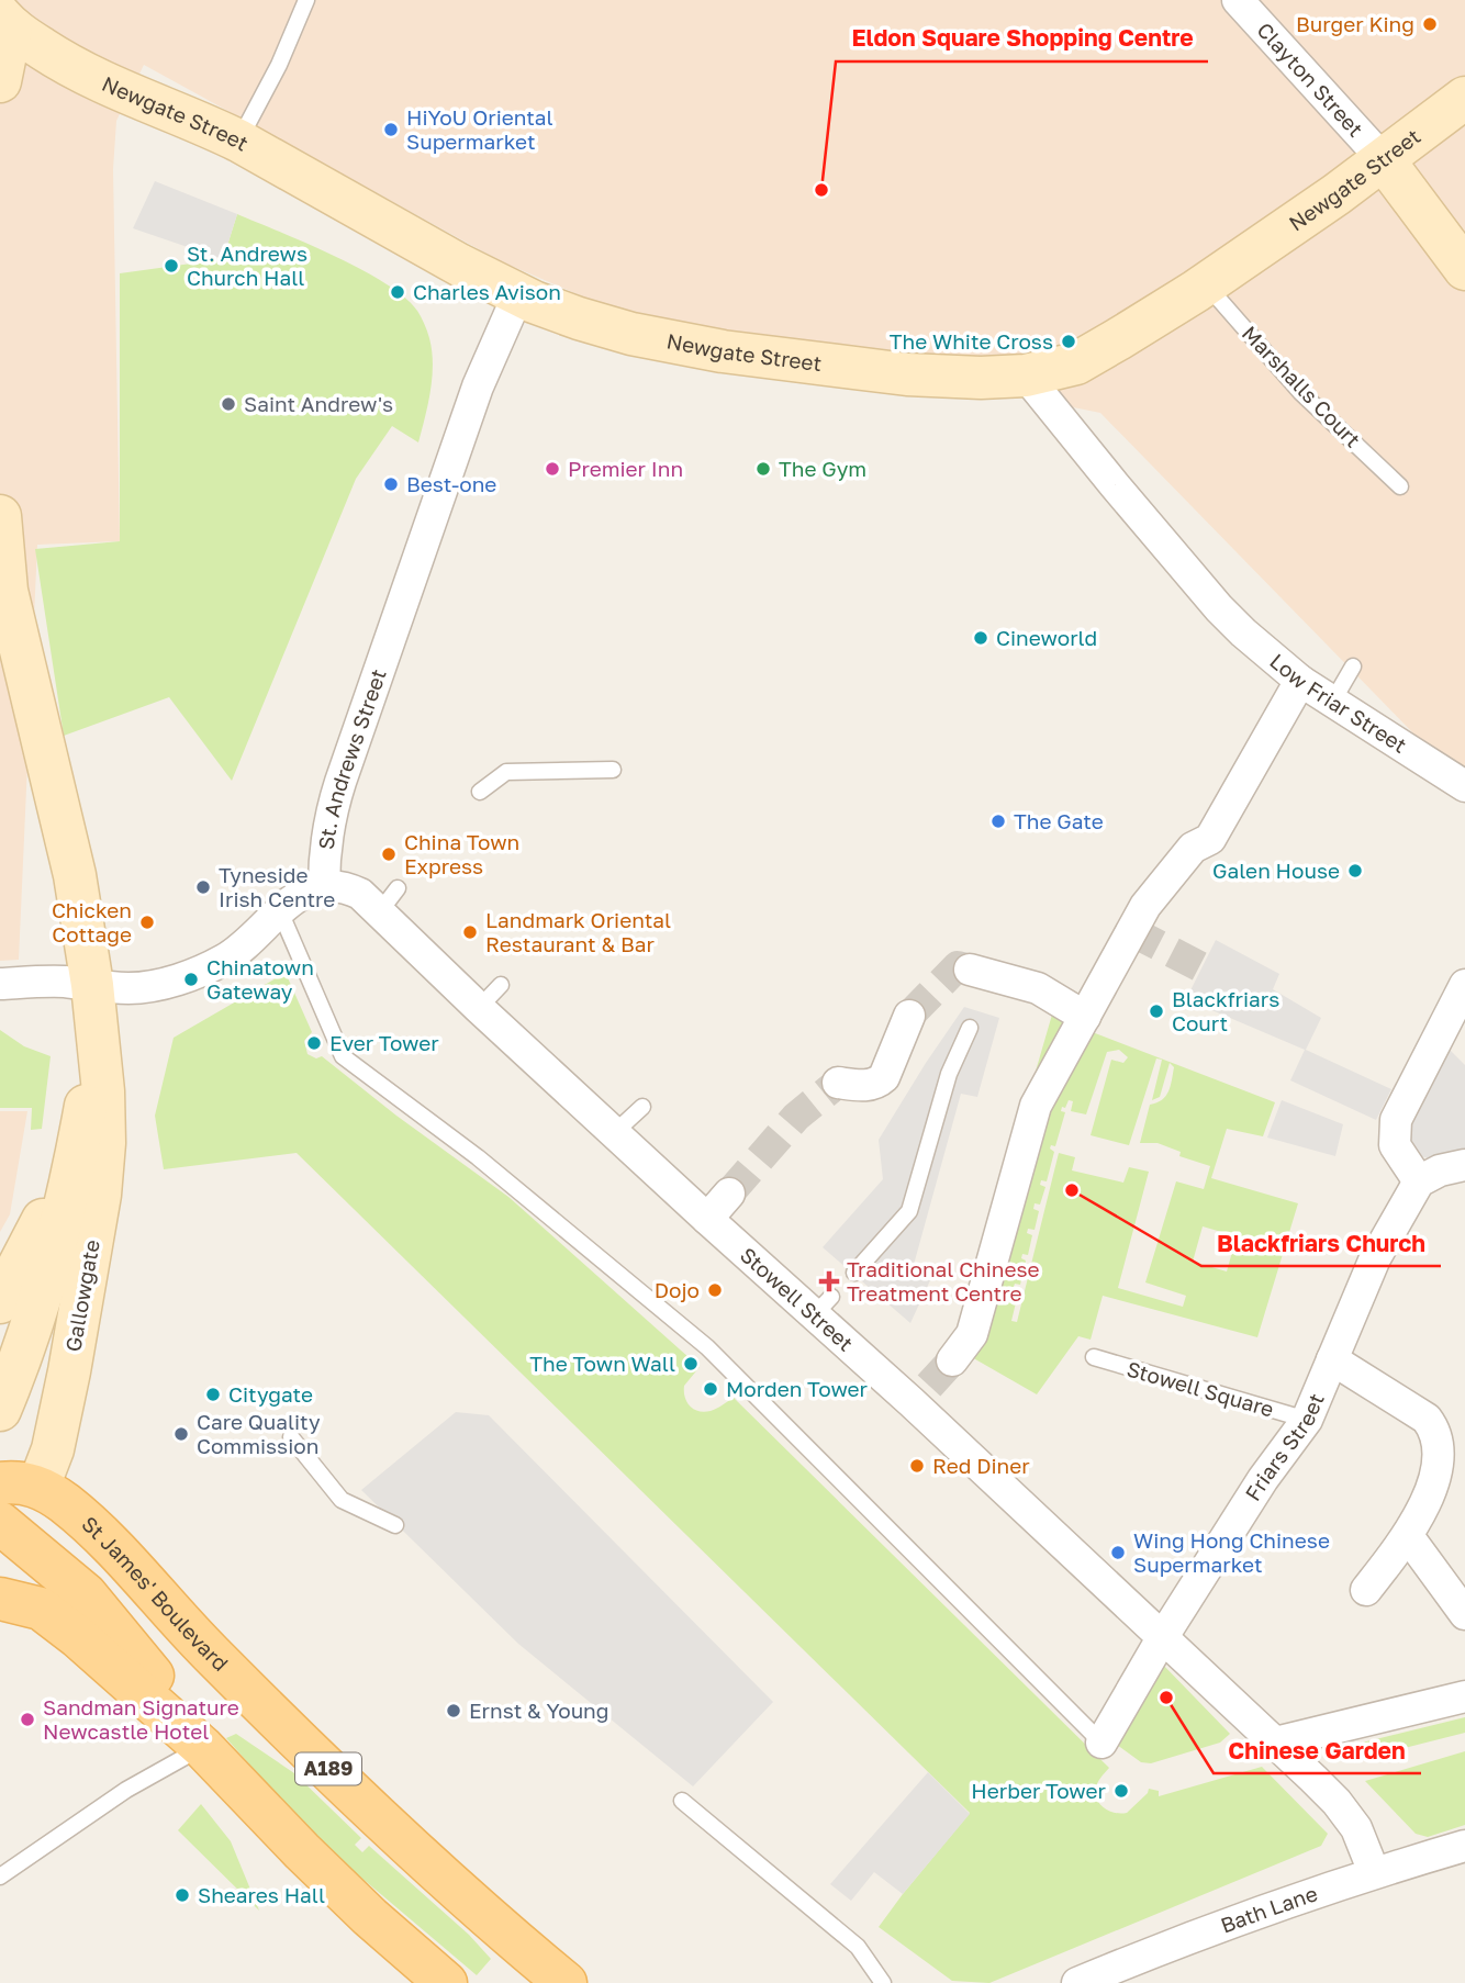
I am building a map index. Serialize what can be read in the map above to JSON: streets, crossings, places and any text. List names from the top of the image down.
{
  "streets": {
    "main road": [
      "Clayton Street",
      "Newgate Street",
      "Gallowgate",
      "St James' Boulevard",
      "A189"
    ],
    "street": [
      "Low Friar Street",
      "St. Andrews Street",
      "Stowell Street",
      "Friars Street",
      "Bath Lane"
    ],
    "lane": ["Marshalls Court", "Stowell Square"]
  },
  "crossings": [
    ["Clayton Street", "Newgate Street"],
    ["Newgate Street", "Marshalls Court"],
    ["Newgate Street", "Low Friar Street"],
    ["Newgate Street", "St. Andrews Street"],
    ["St. Andrews Street", "Stowell Street"],
    ["Gallowgate", "St James' Boulevard"],
    ["Stowell Street", "Friars Street"],
    ["Stowell Street", "Bath Lane"],
    ["Stowell Square", "Friars Street"]
  ],
  "places": {
    "other": [
      "Burger King",
      "HiYoU Oriental Supermarket",
      "Eldon Square Shopping Centre",
      "St. Andrews Church Hall",
      "Charles Avison",
      "The White Cross",
      "Saint Andrew's",
      "Premier Inn",
      "The Gym",
      "Best-one",
      "Cineworld",
      "The Gate",
      "China Town Express",
      "Galen House",
      "Tyneside Irish Centre",
      "Chicken Cottage",
      "Landmark Oriental Restaurant & Bar",
      "Chinatown Gateway",
      "Blackfriars Court",
      "Ever Tower",
      "Blackfriars Church",
      "Dojo",
      "The Town Wall",
      "Morden Tower",
      "Citygate",
      "Care Quality Commission",
      "Red Diner",
      "Wing Hong Chinese Supermarket",
      "Chinese Garden",
      "Ernst & Young",
      "Sandman Signature Newcastle Hotel",
      "Herber Tower",
      "Sheares Hall"
    ],
    "health": ["Traditional Chinese Treatment Centre"]
  }
}
